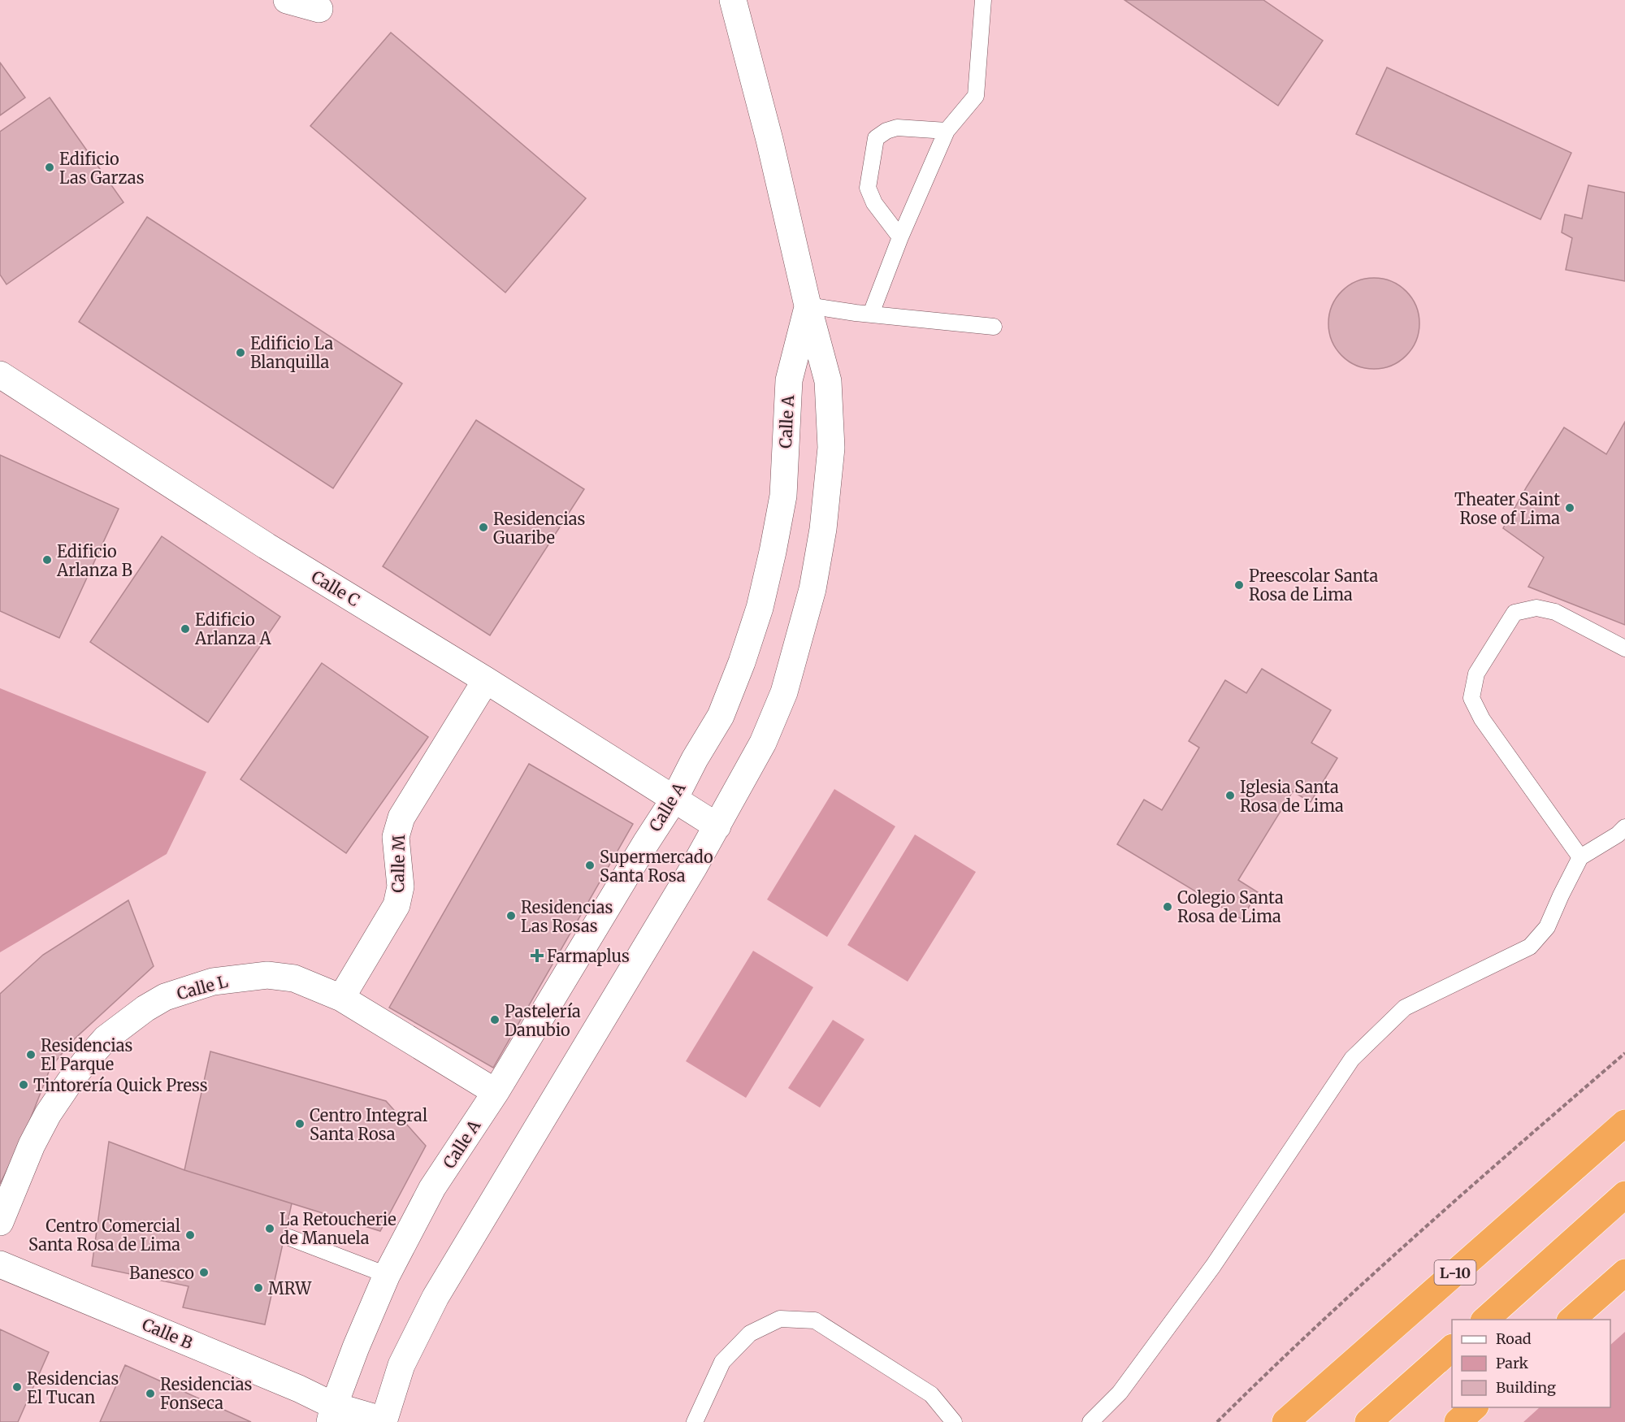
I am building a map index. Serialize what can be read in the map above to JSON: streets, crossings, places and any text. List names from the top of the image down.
{
  "streets": {
    "highway": ["L-10"],
    "street": [
      "Calle A",
      "Calle C",
      "Calle M",
      "Calle L",
      "Calle B"
    ]
  },
  "crossings": [
    ["Calle A", "Calle C"],
    ["Calle A", "Calle L"],
    ["Calle A", "Calle B"],
    ["Calle C", "Calle M"],
    ["Calle M", "Calle L"]
  ],
  "places": {
    "other": [
      "Edificio Las Garzas",
      "Edificio La Blanquilla",
      "Theater Saint Rose of Lima",
      "Residencias Guaribe",
      "Edificio Arlanza B",
      "Preescolar Santa Rosa de Lima",
      "Edificio Arlanza A",
      "Iglesia Santa Rosa de Lima",
      "Supermercado Santa Rosa",
      "Colegio Santa Rosa de Lima",
      "Residencias Las Rosas",
      "Pastelería Danubio",
      "Residencias El Parque",
      "Tintorería Quick Press",
      "Centro Integral Santa Rosa",
      "La Retoucherie de Manuela",
      "Centro Comercial Santa Rosa de Lima",
      "Banesco",
      "MRW",
      "Residencias El Tucan",
      "Residencias Fonseca"
    ],
    "health": ["Farmaplus"]
  },
  "legend": ["Road", "Park", "Building"]
}
